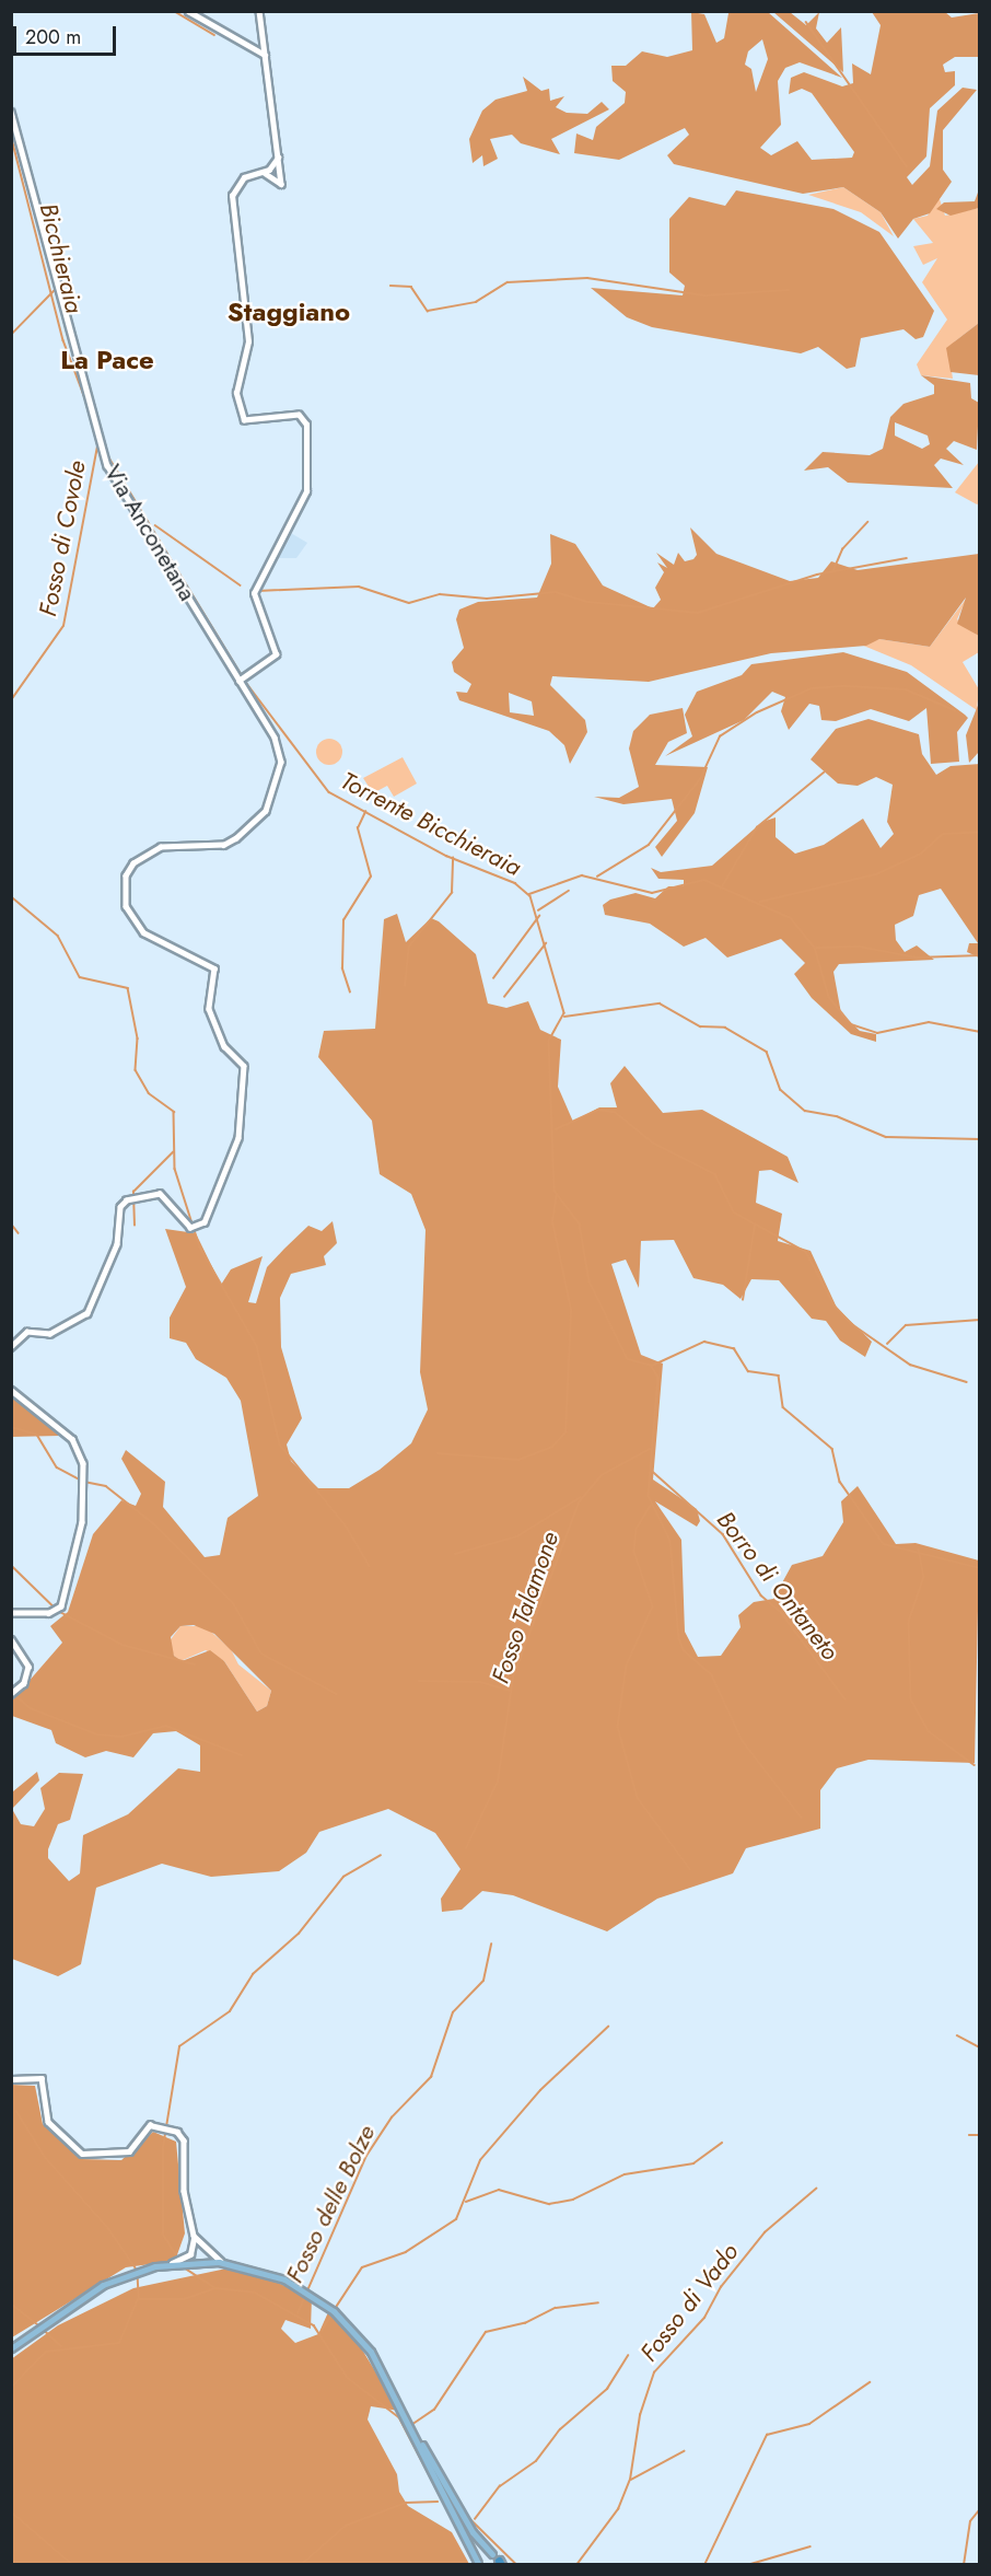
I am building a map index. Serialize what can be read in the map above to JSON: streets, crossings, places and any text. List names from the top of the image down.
{
  "streets": {
    "main road": ["Via Anconetana"]
  },
  "districts": ["Staggiano", "La Pace"],
  "water": [
    "Bicchieraia",
    "Fosso di Covole",
    "Torrente Bicchieraia",
    "Borro di Ontaneto",
    "Fosso Talamone",
    "Fosso delle Bolze",
    "Fosso di Vado"
  ],
  "scale_bar": "200 m"
}
